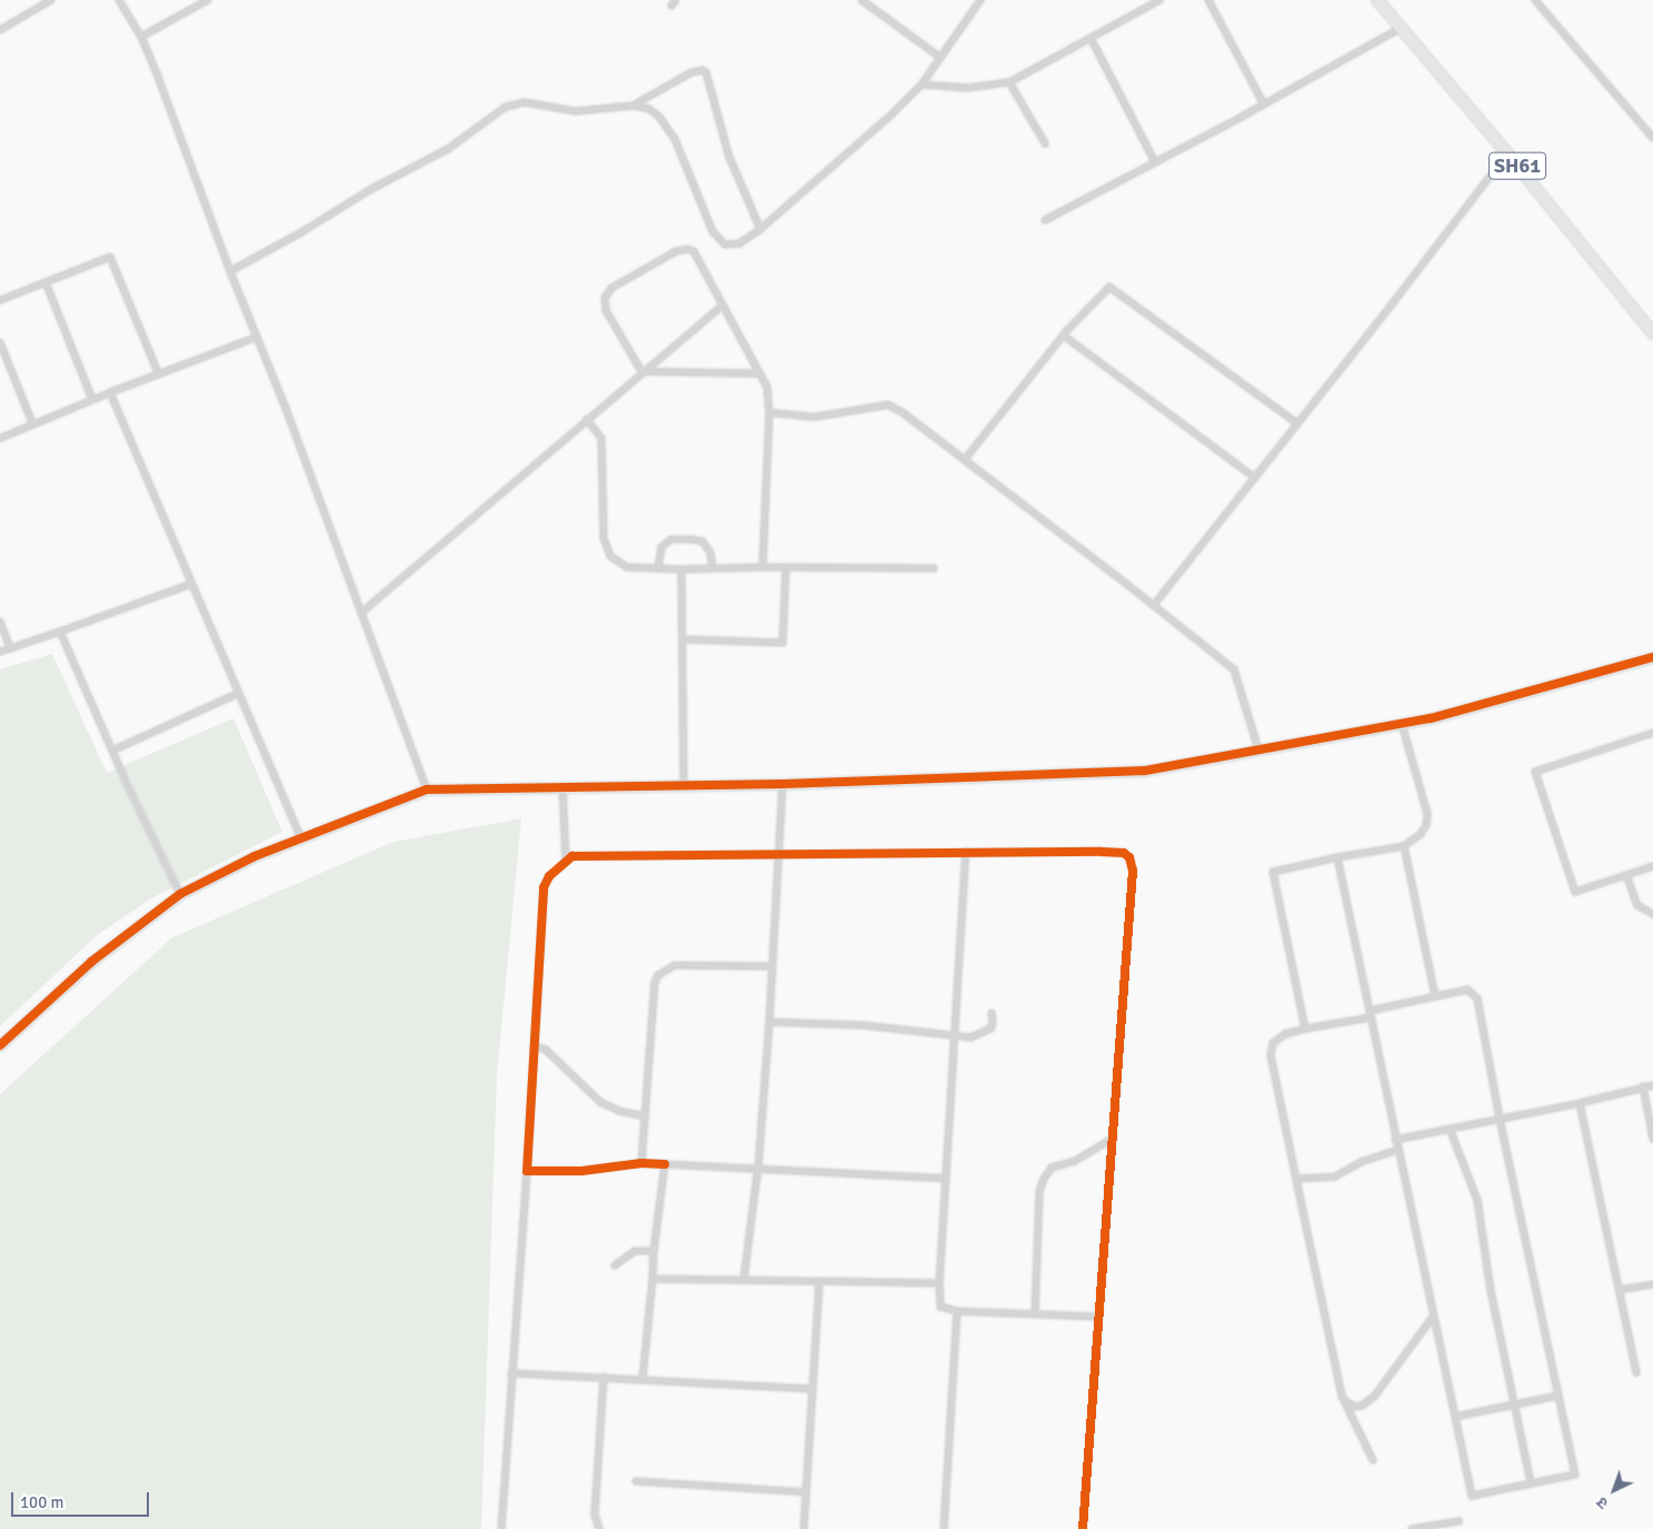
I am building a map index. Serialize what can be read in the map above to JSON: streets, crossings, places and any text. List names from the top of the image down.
{
  "streets": {
    "main road": ["SH61"]
  },
  "scale_bar": "100 m",
  "north": "bottom left"
}
